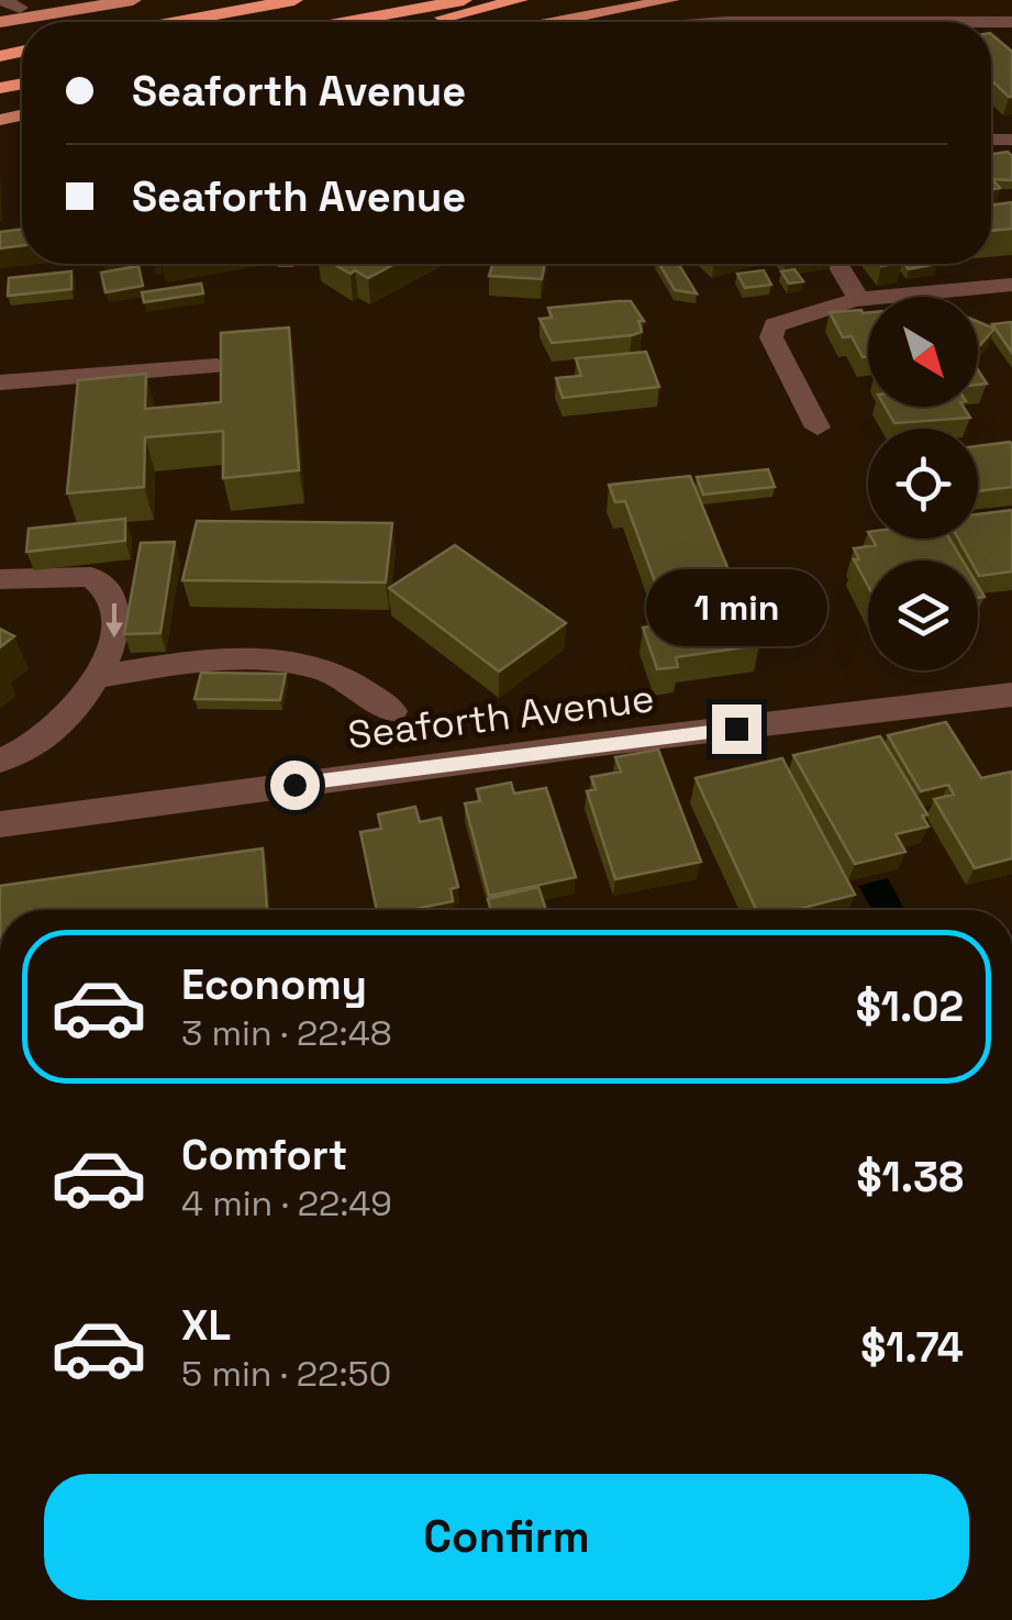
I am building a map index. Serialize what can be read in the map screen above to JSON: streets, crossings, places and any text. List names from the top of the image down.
{
  "streets": {
    "street": ["Seaforth Avenue"]
  },
  "north": "bottom right",
  "page": {
    "banner": ["Seaforth Avenue", "Seaforth Avenue"],
    "bubble": "1 min",
    "list": [
      {
        "name": "Economy",
        "note": "3 min · 22:48",
        "value": "$1.02"
      },
      {
        "name": "Comfort",
        "note": "4 min · 22:49",
        "value": "$1.38"
      },
      {
        "name": "XL",
        "note": "5 min · 22:50",
        "value": "$1.74"
      }
    ],
    "buttons": "Confirm"
  }
}
